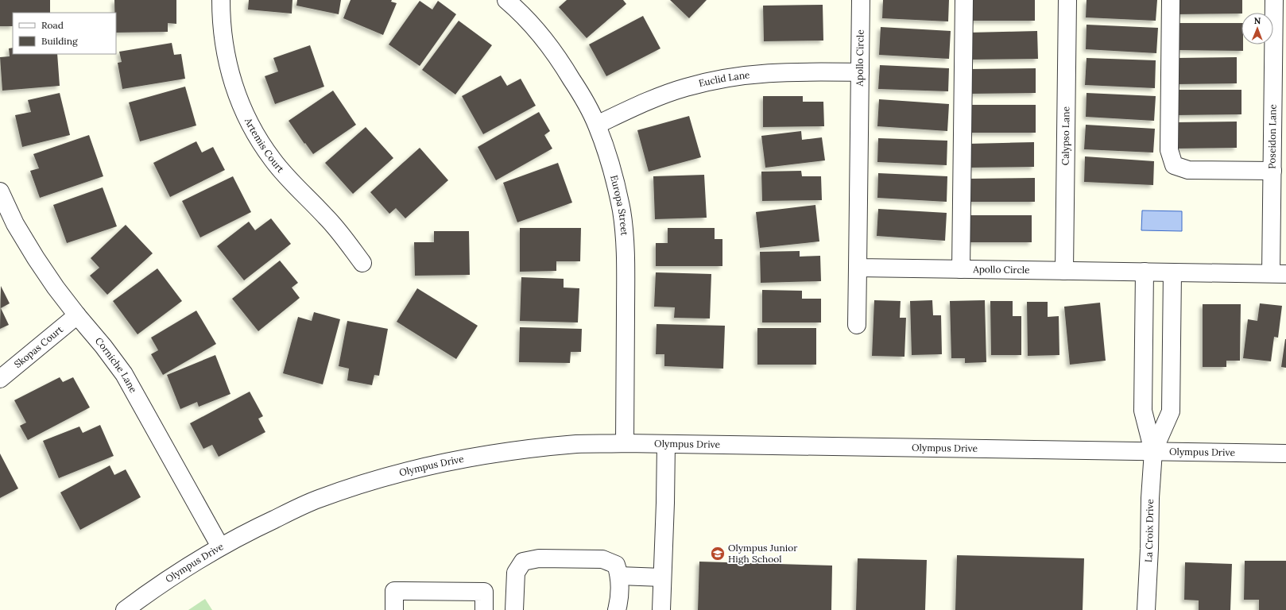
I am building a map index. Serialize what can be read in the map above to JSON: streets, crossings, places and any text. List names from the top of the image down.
{
  "streets": {
    "street": [
      "Apollo Circle",
      "Euclid Lane",
      "Calypso Lane",
      "Poseidon Lane",
      "Artemis Court",
      "Europa Street",
      "Skopas Court",
      "Corniche Lane",
      "Olympus Drive",
      "La Croix Drive"
    ]
  },
  "crossings": [
    ["Apollo Circle", "Euclid Lane"],
    ["Apollo Circle", "Calypso Lane"],
    ["Apollo Circle", "Poseidon Lane"],
    ["Euclid Lane", "Europa Street"],
    ["Europa Street", "Olympus Drive"],
    ["Skopas Court", "Corniche Lane"],
    ["Corniche Lane", "Olympus Drive"],
    ["Olympus Drive", "La Croix Drive"]
  ],
  "places": {
    "school or university": ["Olympus Junior High School"]
  },
  "legend": ["Road", "Building"],
  "north": "top"
}
